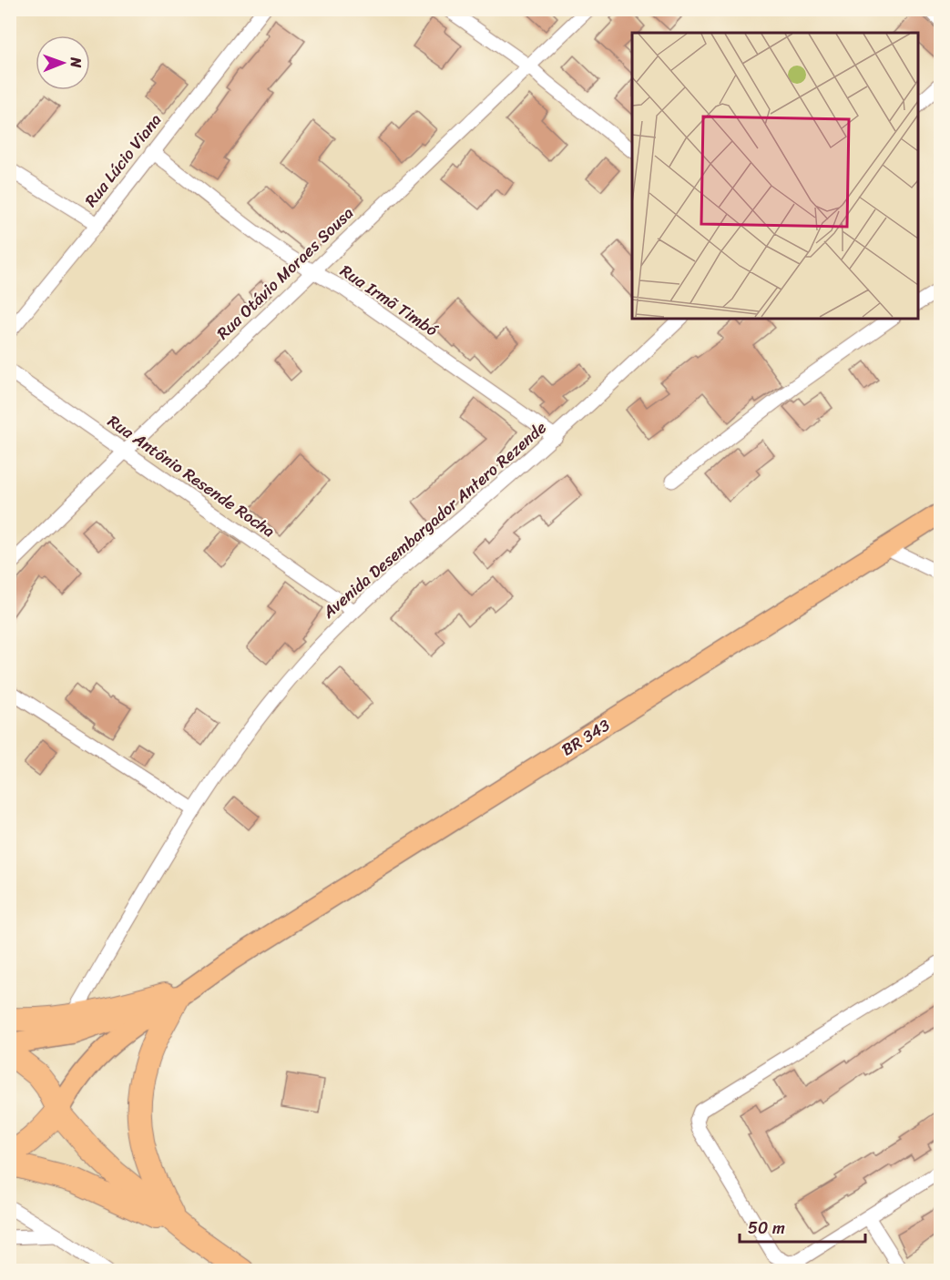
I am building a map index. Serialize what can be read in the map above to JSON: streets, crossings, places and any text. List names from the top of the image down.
{
  "streets": {
    "main road": ["BR 343"],
    "street": [
      "Rua Lúcio Viana",
      "Rua Otávio Moraes Sousa",
      "Rua Irmã Timbó",
      "Rua Antônio Resende Rocha",
      "Avenida Desembargador Antero Rezende"
    ]
  },
  "crossings": [
    ["Rua Lúcio Viana", "Rua Irmã Timbó"],
    ["Rua Otávio Moraes Sousa", "Rua Irmã Timbó"],
    ["Rua Otávio Moraes Sousa", "Rua Antônio Resende Rocha"],
    ["Rua Irmã Timbó", "Avenida Desembargador Antero Rezende"],
    ["Rua Antônio Resende Rocha", "Avenida Desembargador Antero Rezende"]
  ],
  "scale_bar": "50 m",
  "north": "right"
}
